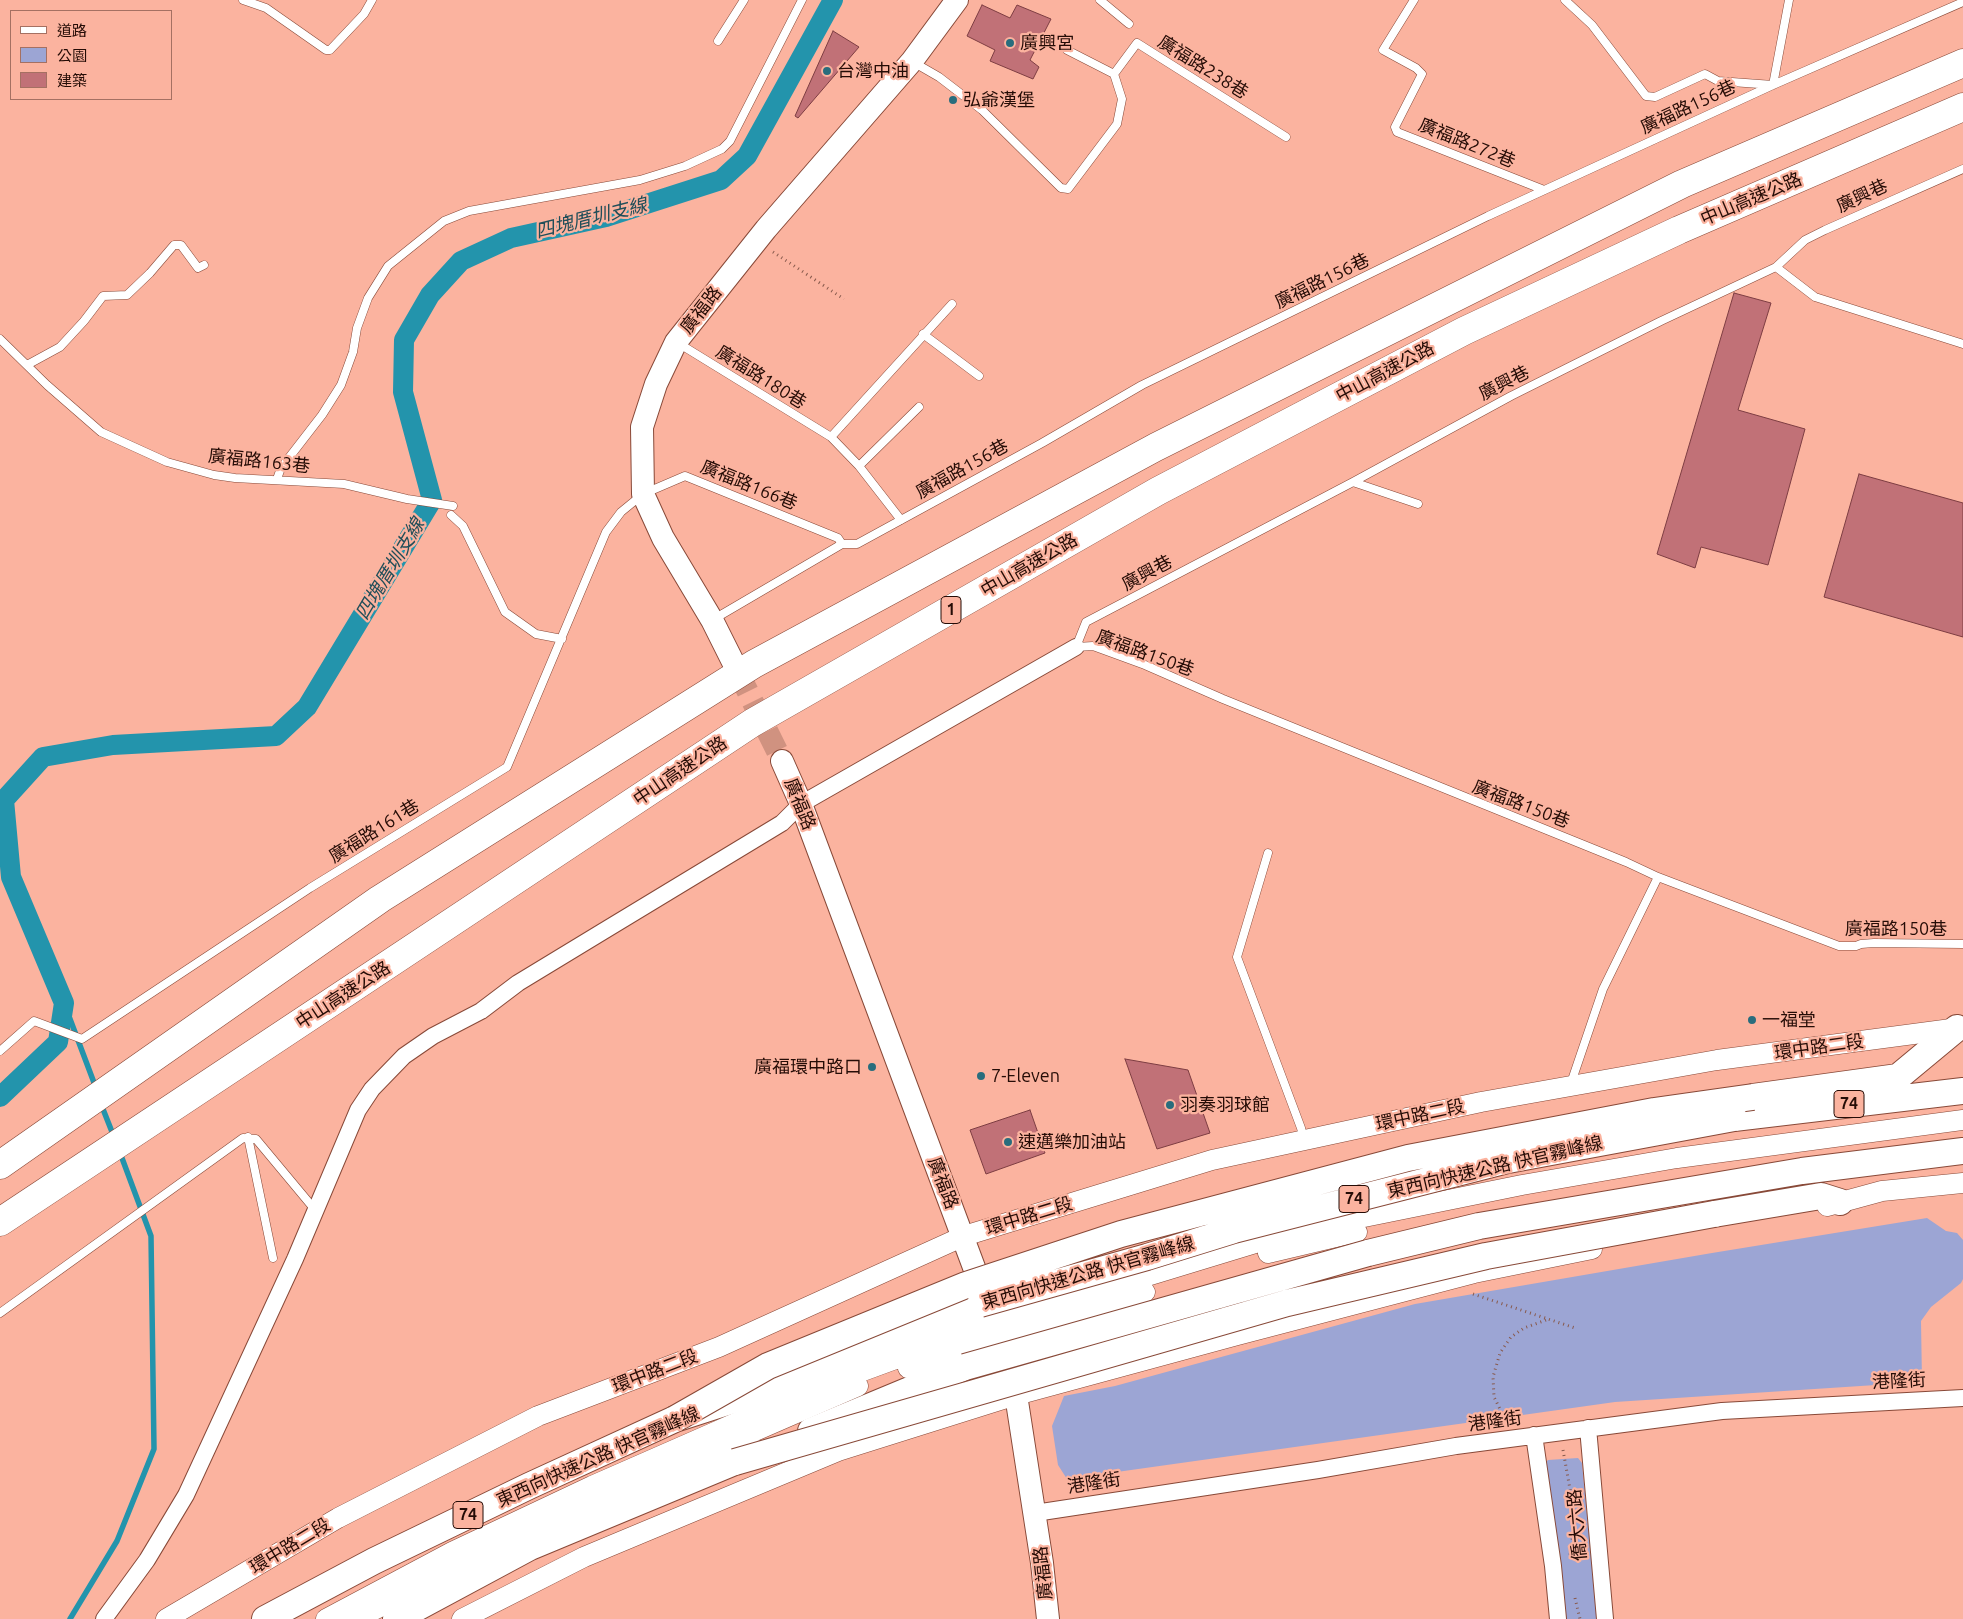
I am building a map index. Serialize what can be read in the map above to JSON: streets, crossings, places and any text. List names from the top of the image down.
{
  "streets": {
    "highway": [
      "中山高速公路",
      "1",
      "74",
      "東西向快速公路 快官霧峰線"
    ],
    "main road": ["廣福路"],
    "street": ["環中路二段", "港隆街", "僑大六路"],
    "lane": [
      "廣福路238巷",
      "廣福路156巷",
      "廣福路272巷",
      "廣興巷",
      "廣福路180巷",
      "廣福路163巷",
      "廣福路166巷",
      "廣福路150巷",
      "廣福路161巷"
    ]
  },
  "crossings": [
    ["廣福路156巷", "廣福路272巷"],
    ["廣福路156巷", "廣福路"],
    ["廣福路156巷", "廣福路180巷"],
    ["廣福路156巷", "廣福路166巷"],
    ["廣興巷", "廣福路150巷"],
    ["廣福路", "廣福路180巷"],
    ["廣福路", "廣福路166巷"],
    ["廣福路", "廣福路161巷"],
    ["廣福路", "環中路二段"],
    ["廣福路", "港隆街"],
    ["廣福路166巷", "廣福路161巷"],
    ["港隆街", "僑大六路"]
  ],
  "water": ["四塊厝圳支線"],
  "places": [
    "廣興宮",
    "台灣中油",
    "弘爺漢堡",
    "一福堂",
    "廣福環中路口",
    "7-Eleven",
    "羽奏羽球館",
    "速邁樂加油站"
  ],
  "legend": ["道路", "公園", "建築"]
}
